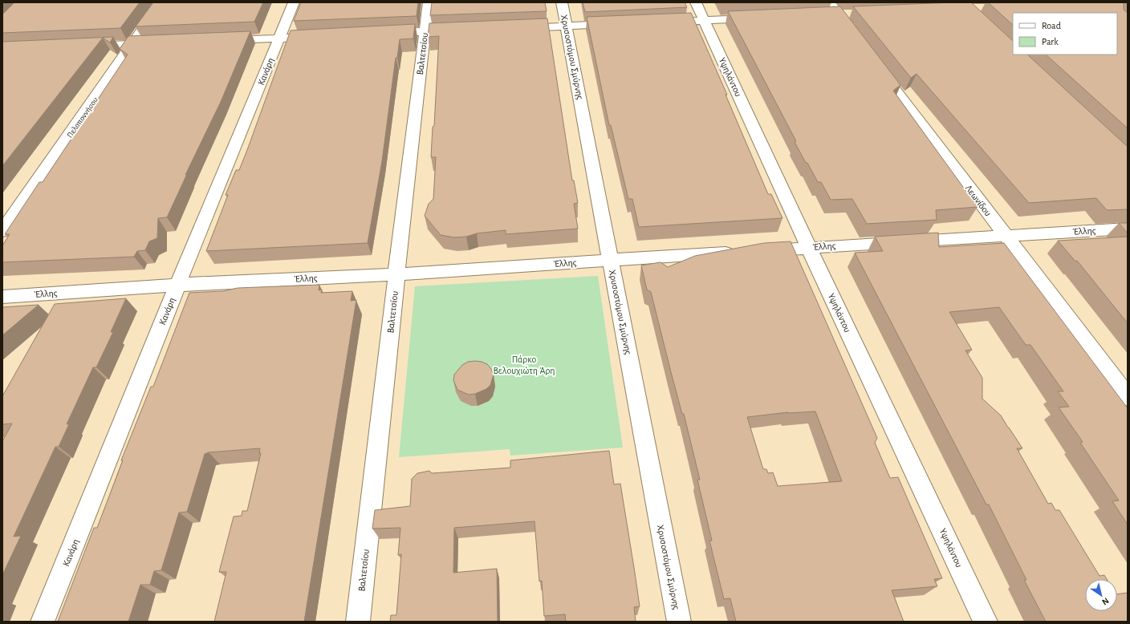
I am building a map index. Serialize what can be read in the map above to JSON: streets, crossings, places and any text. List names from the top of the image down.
{
  "streets": {
    "street": [
      "Βαλτετσίου",
      "Χρυσοστόμου Σμύρνης",
      "Κανάρη",
      "Υψηλάντου",
      "Πελοποννήσου",
      "Λεωνίδου",
      "Έλλης"
    ]
  },
  "crossings": [
    ["Βαλτετσίου", "Έλλης"],
    ["Χρυσοστόμου Σμύρνης", "Έλλης"],
    ["Κανάρη", "Έλλης"],
    ["Υψηλάντου", "Έλλης"],
    ["Λεωνίδου", "Έλλης"]
  ],
  "parks": ["Πάρκο Βελουχιώτη Άρη"],
  "legend": ["Road", "Park"],
  "north": "bottom right"
}
